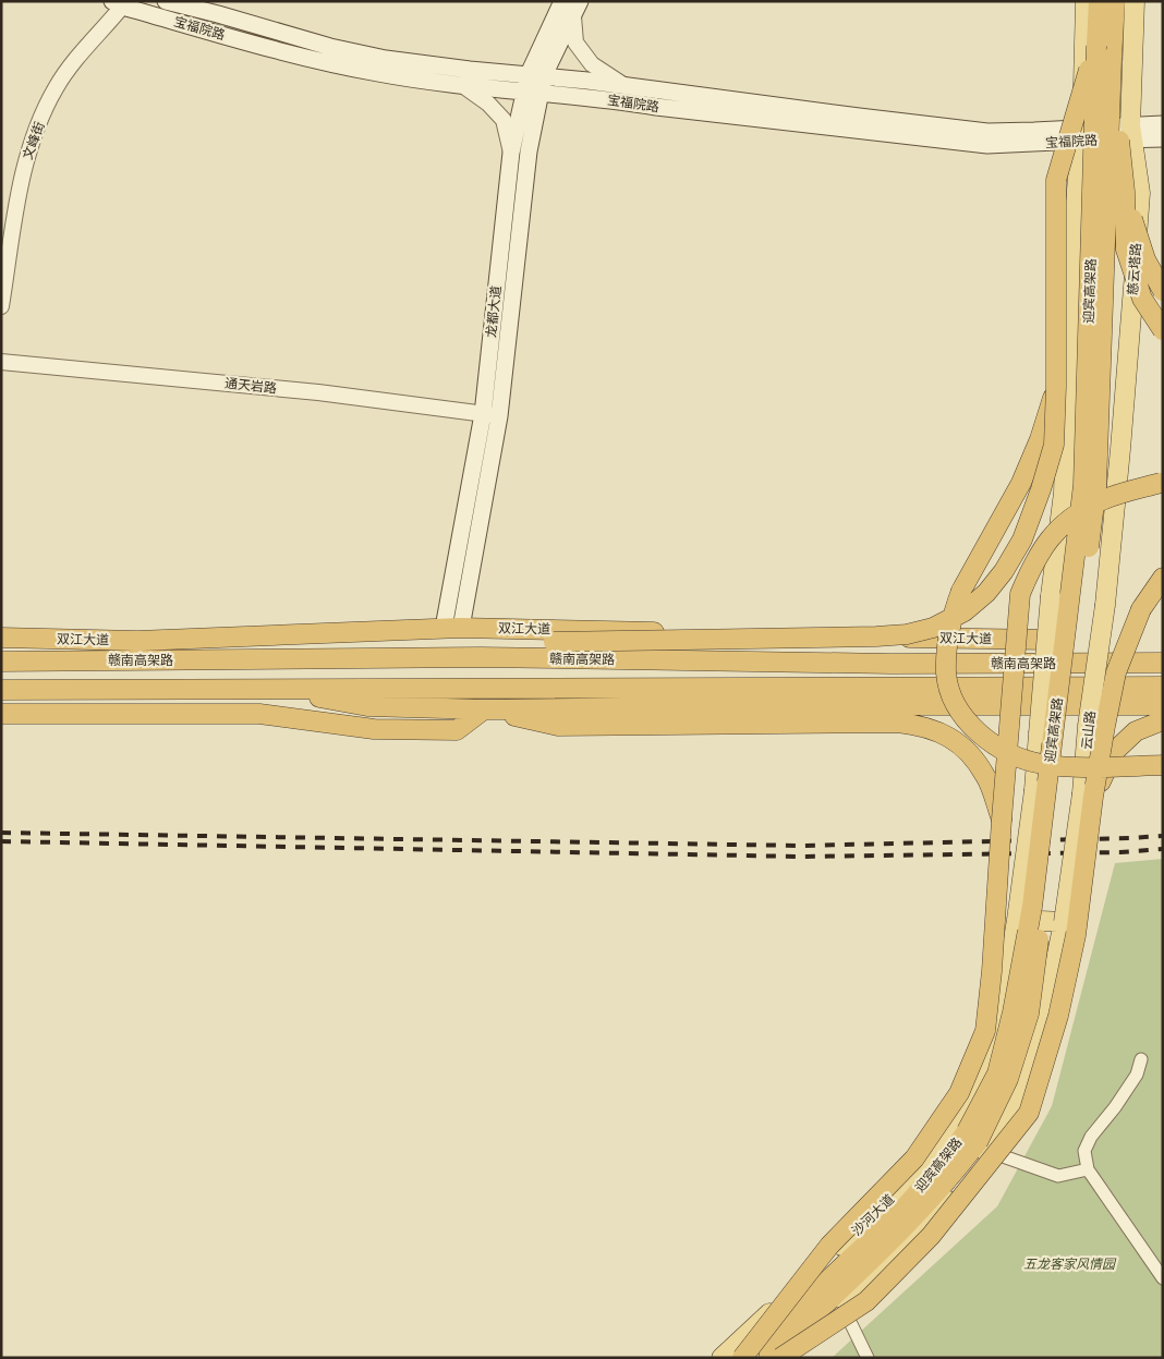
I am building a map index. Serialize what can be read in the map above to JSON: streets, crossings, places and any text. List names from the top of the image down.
{
  "streets": {
    "highway": ["迎宾高架路", "双江大道", "赣南高架路"],
    "main road": [
      "宝福院路",
      "慈云塔路",
      "龙都大道",
      "云山路",
      "沙河大道"
    ],
    "street": ["文峰街", "通天岩路"]
  },
  "crossings": [
    ["宝福院路", "文峰街"],
    ["宝福院路", "慈云塔路"],
    ["宝福院路", "龙都大道"],
    ["慈云塔路", "云山路"],
    ["龙都大道", "通天岩路"],
    ["龙都大道", "双江大道"],
    ["双江大道", "沙河大道"]
  ],
  "parks": ["五龙客家风情园"]
}
